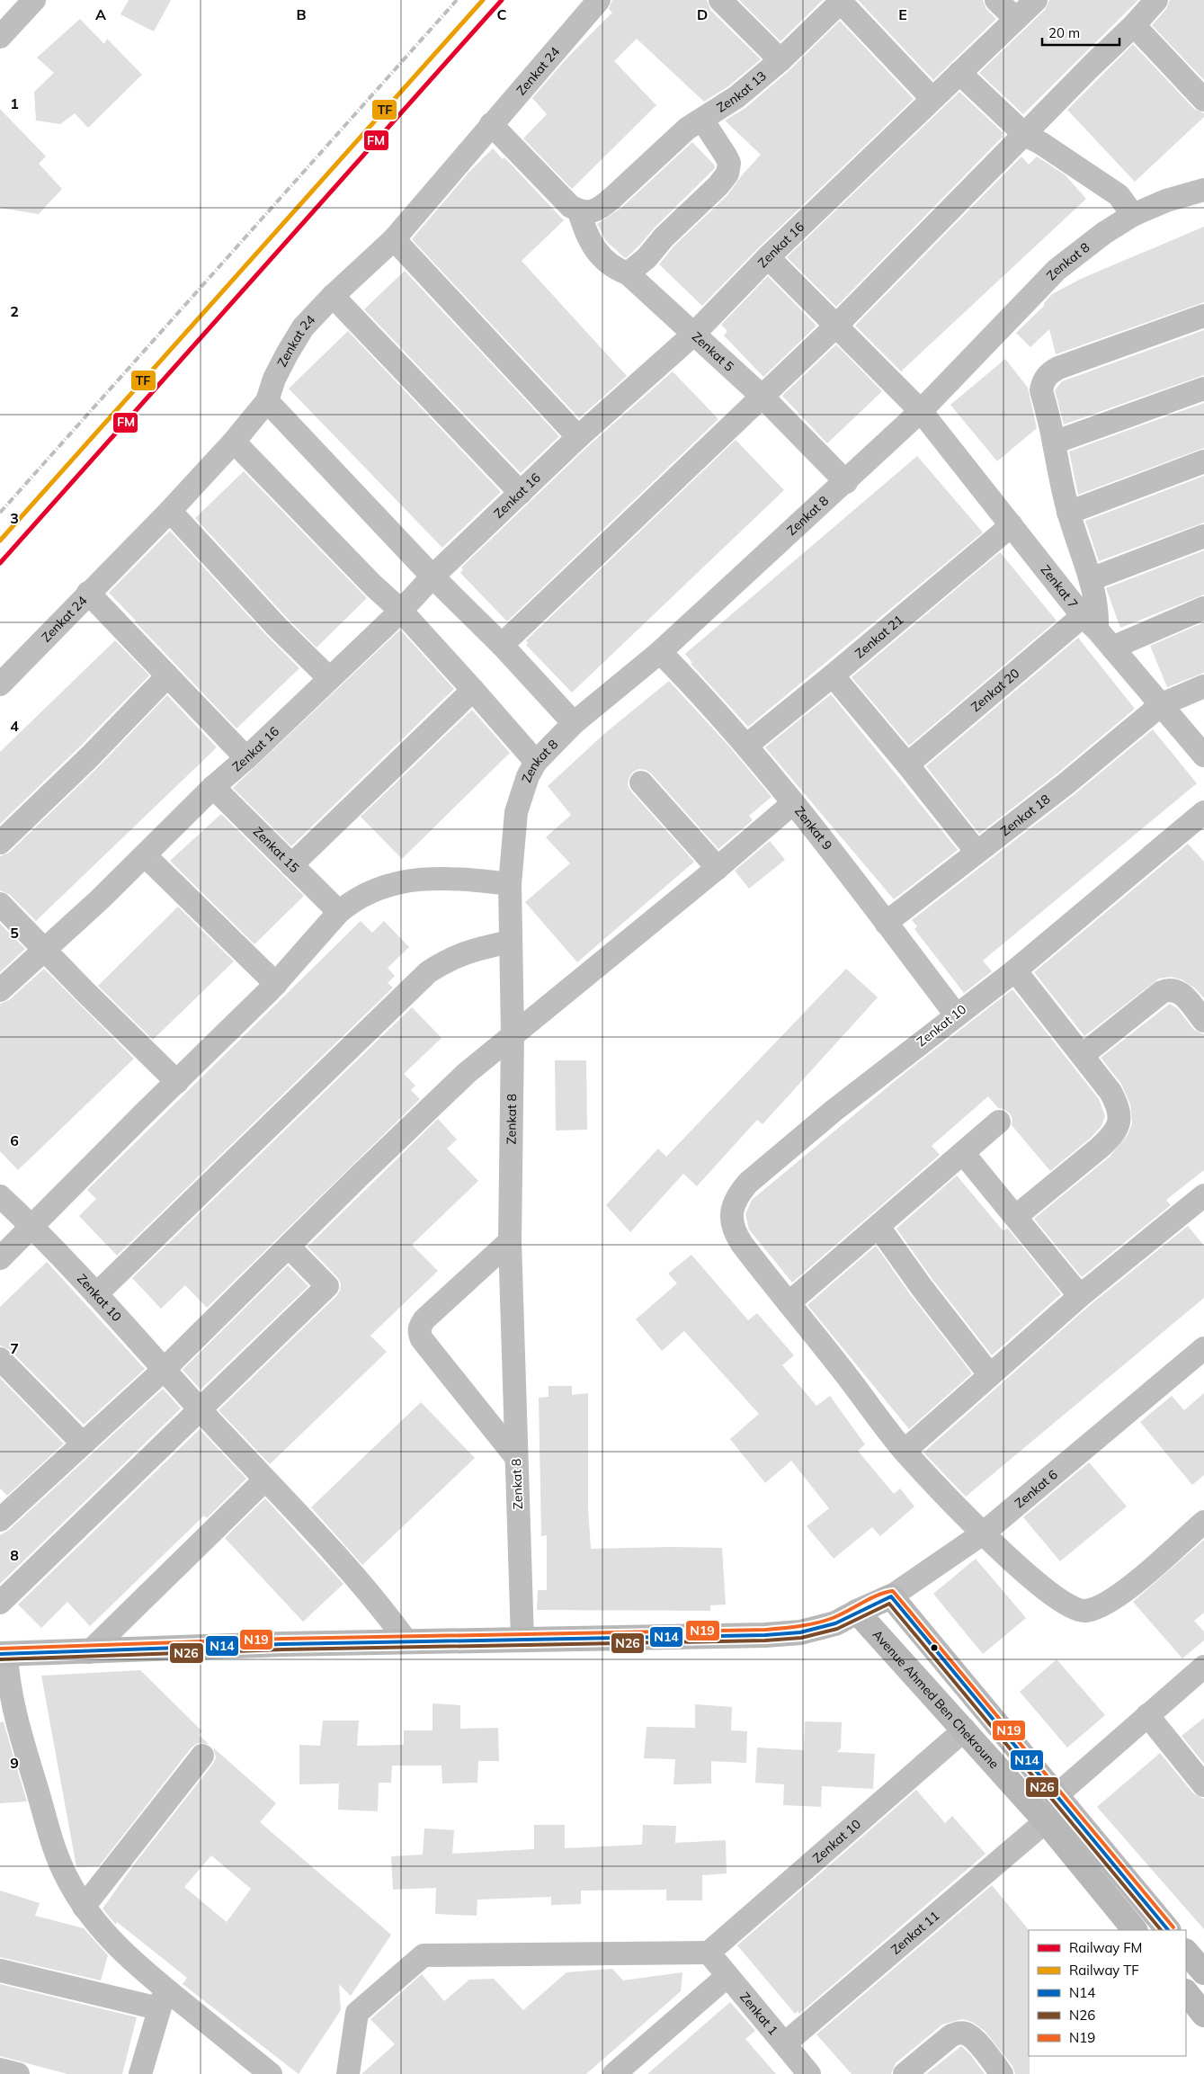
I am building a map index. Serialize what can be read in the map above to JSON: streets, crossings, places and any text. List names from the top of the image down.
{
  "streets": {
    "main road": ["Zenkat 6", "Avenue Ahmed Ben Chekroune"],
    "street": [
      "Zenkat 24",
      "Zenkat 13",
      "Zenkat 16",
      "Zenkat 8",
      "Zenkat 5",
      "Zenkat 7",
      "Zenkat 21",
      "Zenkat 20",
      "Zenkat 18",
      "Zenkat 9",
      "Zenkat 15",
      "Zenkat 10",
      "Zenkat 11",
      "Zenkat 1"
    ]
  },
  "crossings": [
    ["Zenkat 13", "Zenkat 5"],
    ["Zenkat 16", "Zenkat 5"],
    ["Zenkat 16", "Zenkat 7"],
    ["Zenkat 16", "Zenkat 15"],
    ["Zenkat 8", "Zenkat 5"],
    ["Zenkat 8", "Zenkat 7"],
    ["Zenkat 8", "Zenkat 9"],
    ["Zenkat 7", "Zenkat 21"],
    ["Zenkat 7", "Zenkat 20"],
    ["Zenkat 7", "Zenkat 18"],
    ["Zenkat 21", "Zenkat 9"],
    ["Zenkat 18", "Zenkat 9"],
    ["Zenkat 9", "Zenkat 10"],
    ["Zenkat 10", "Zenkat 6"],
    ["Zenkat 10", "Avenue Ahmed Ben Chekroune"],
    ["Zenkat 10", "Zenkat 1"],
    ["Zenkat 6", "Avenue Ahmed Ben Chekroune"],
    ["Avenue Ahmed Ben Chekroune", "Zenkat 11"],
    ["Zenkat 11", "Zenkat 1"]
  ],
  "lines": [
    "rail line FM",
    "rail line TF",
    "transit line N19",
    "transit line N14",
    "transit line N26"
  ],
  "legend": [
    "Railway FM",
    "Railway TF",
    "N14",
    "N26",
    "N19"
  ],
  "scale_bar": "20 m",
  "grid": {
    "columns": [
      "A",
      "B",
      "C",
      "D",
      "E"
    ],
    "rows": [
      "1",
      "2",
      "3",
      "4",
      "5",
      "6",
      "7",
      "8",
      "9"
    ]
  }
}
